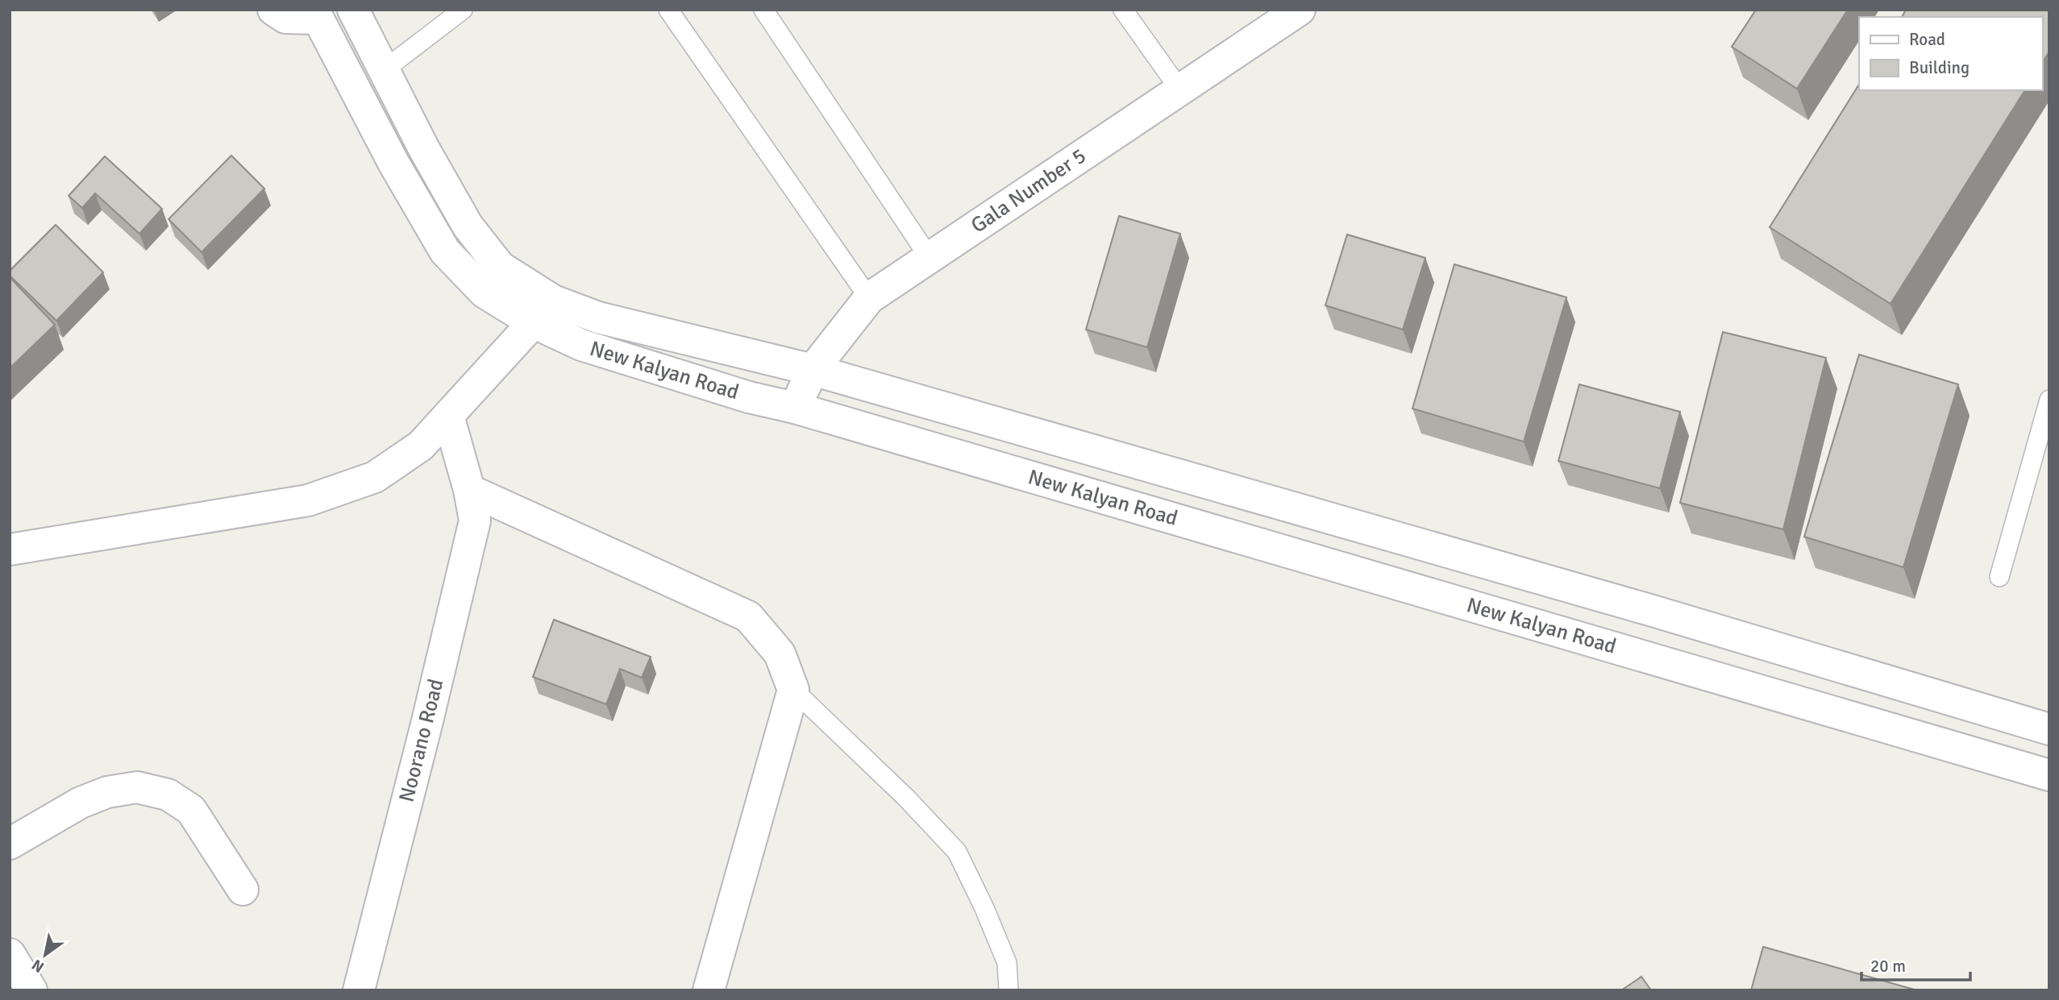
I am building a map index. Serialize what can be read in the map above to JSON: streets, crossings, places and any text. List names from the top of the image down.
{
  "streets": {
    "street": ["Gala Number 5", "New Kalyan Road", "Noorano Road"]
  },
  "crossings": [
    ["Gala Number 5", "New Kalyan Road"]
  ],
  "legend": ["Road", "Building"],
  "scale_bar": "20 m",
  "north": "bottom left"
}
